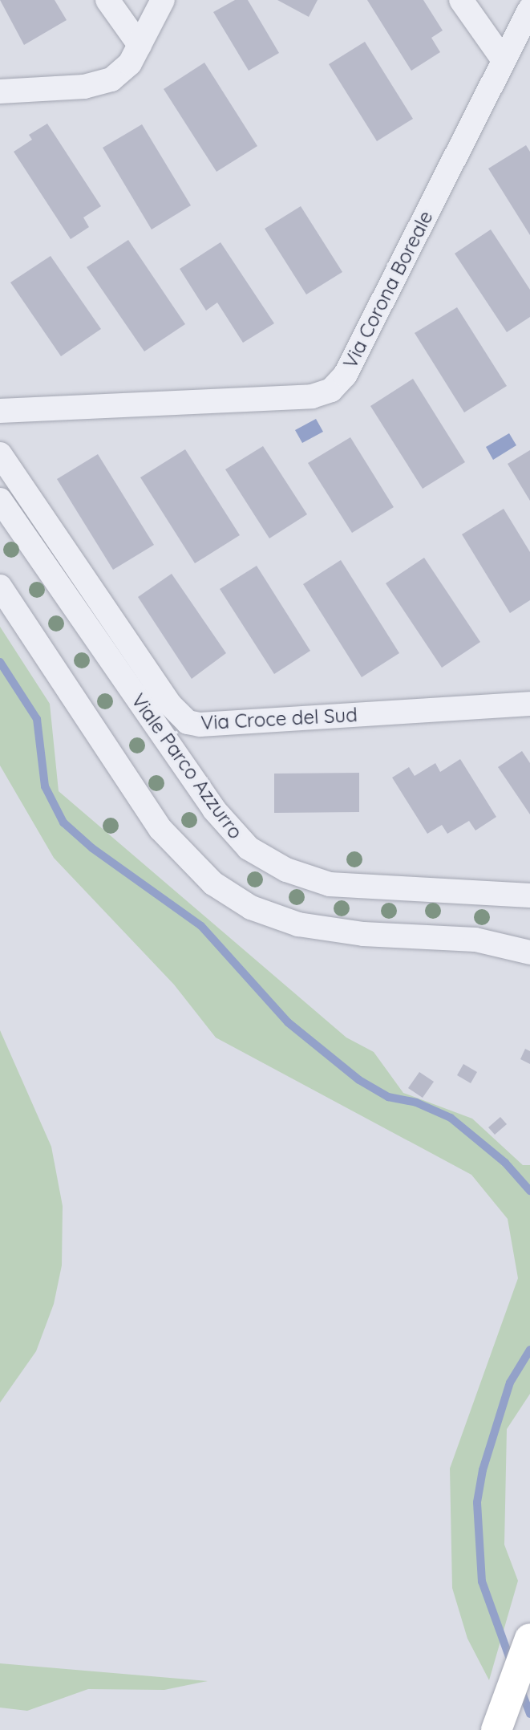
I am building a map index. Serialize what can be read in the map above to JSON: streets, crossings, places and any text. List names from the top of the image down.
{
  "streets": {
    "street": ["Via Corona Boreale", "Via Croce del Sud", "Viale Parco Azzurro"]
  }
}
